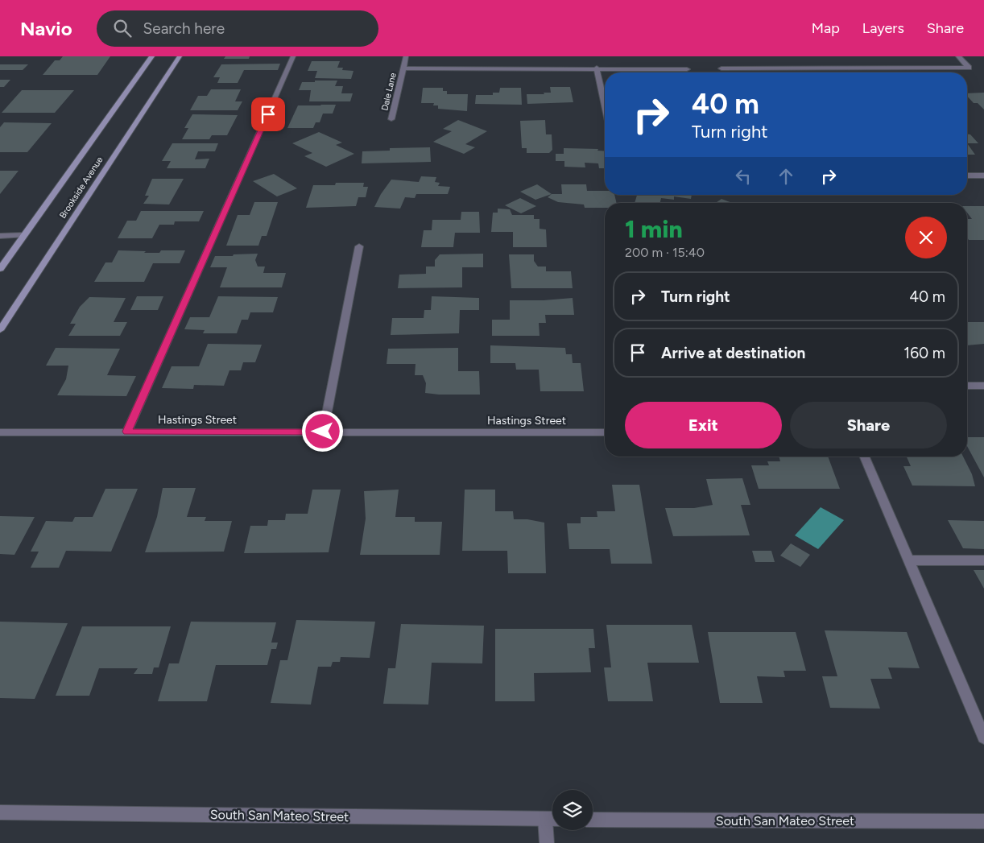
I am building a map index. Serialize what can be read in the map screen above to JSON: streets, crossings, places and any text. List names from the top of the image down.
{
  "streets": {
    "main road": ["Brookside Avenue"],
    "street": ["Dale Lane", "Hastings Street", "South San Mateo Street"]
  },
  "page": {
    "header": "Navio",
    "search": "Search here",
    "nav": ["Map", "Layers", "Share"],
    "turn": ["40 m", "Turn right"],
    "heading": ["1 min", "200 m · 15:40"],
    "list": [
      {
        "name": "Turn right",
        "value": "40 m"
      },
      {
        "name": "Arrive at destination",
        "value": "160 m"
      }
    ],
    "buttons": ["Exit", "Share"]
  }
}
